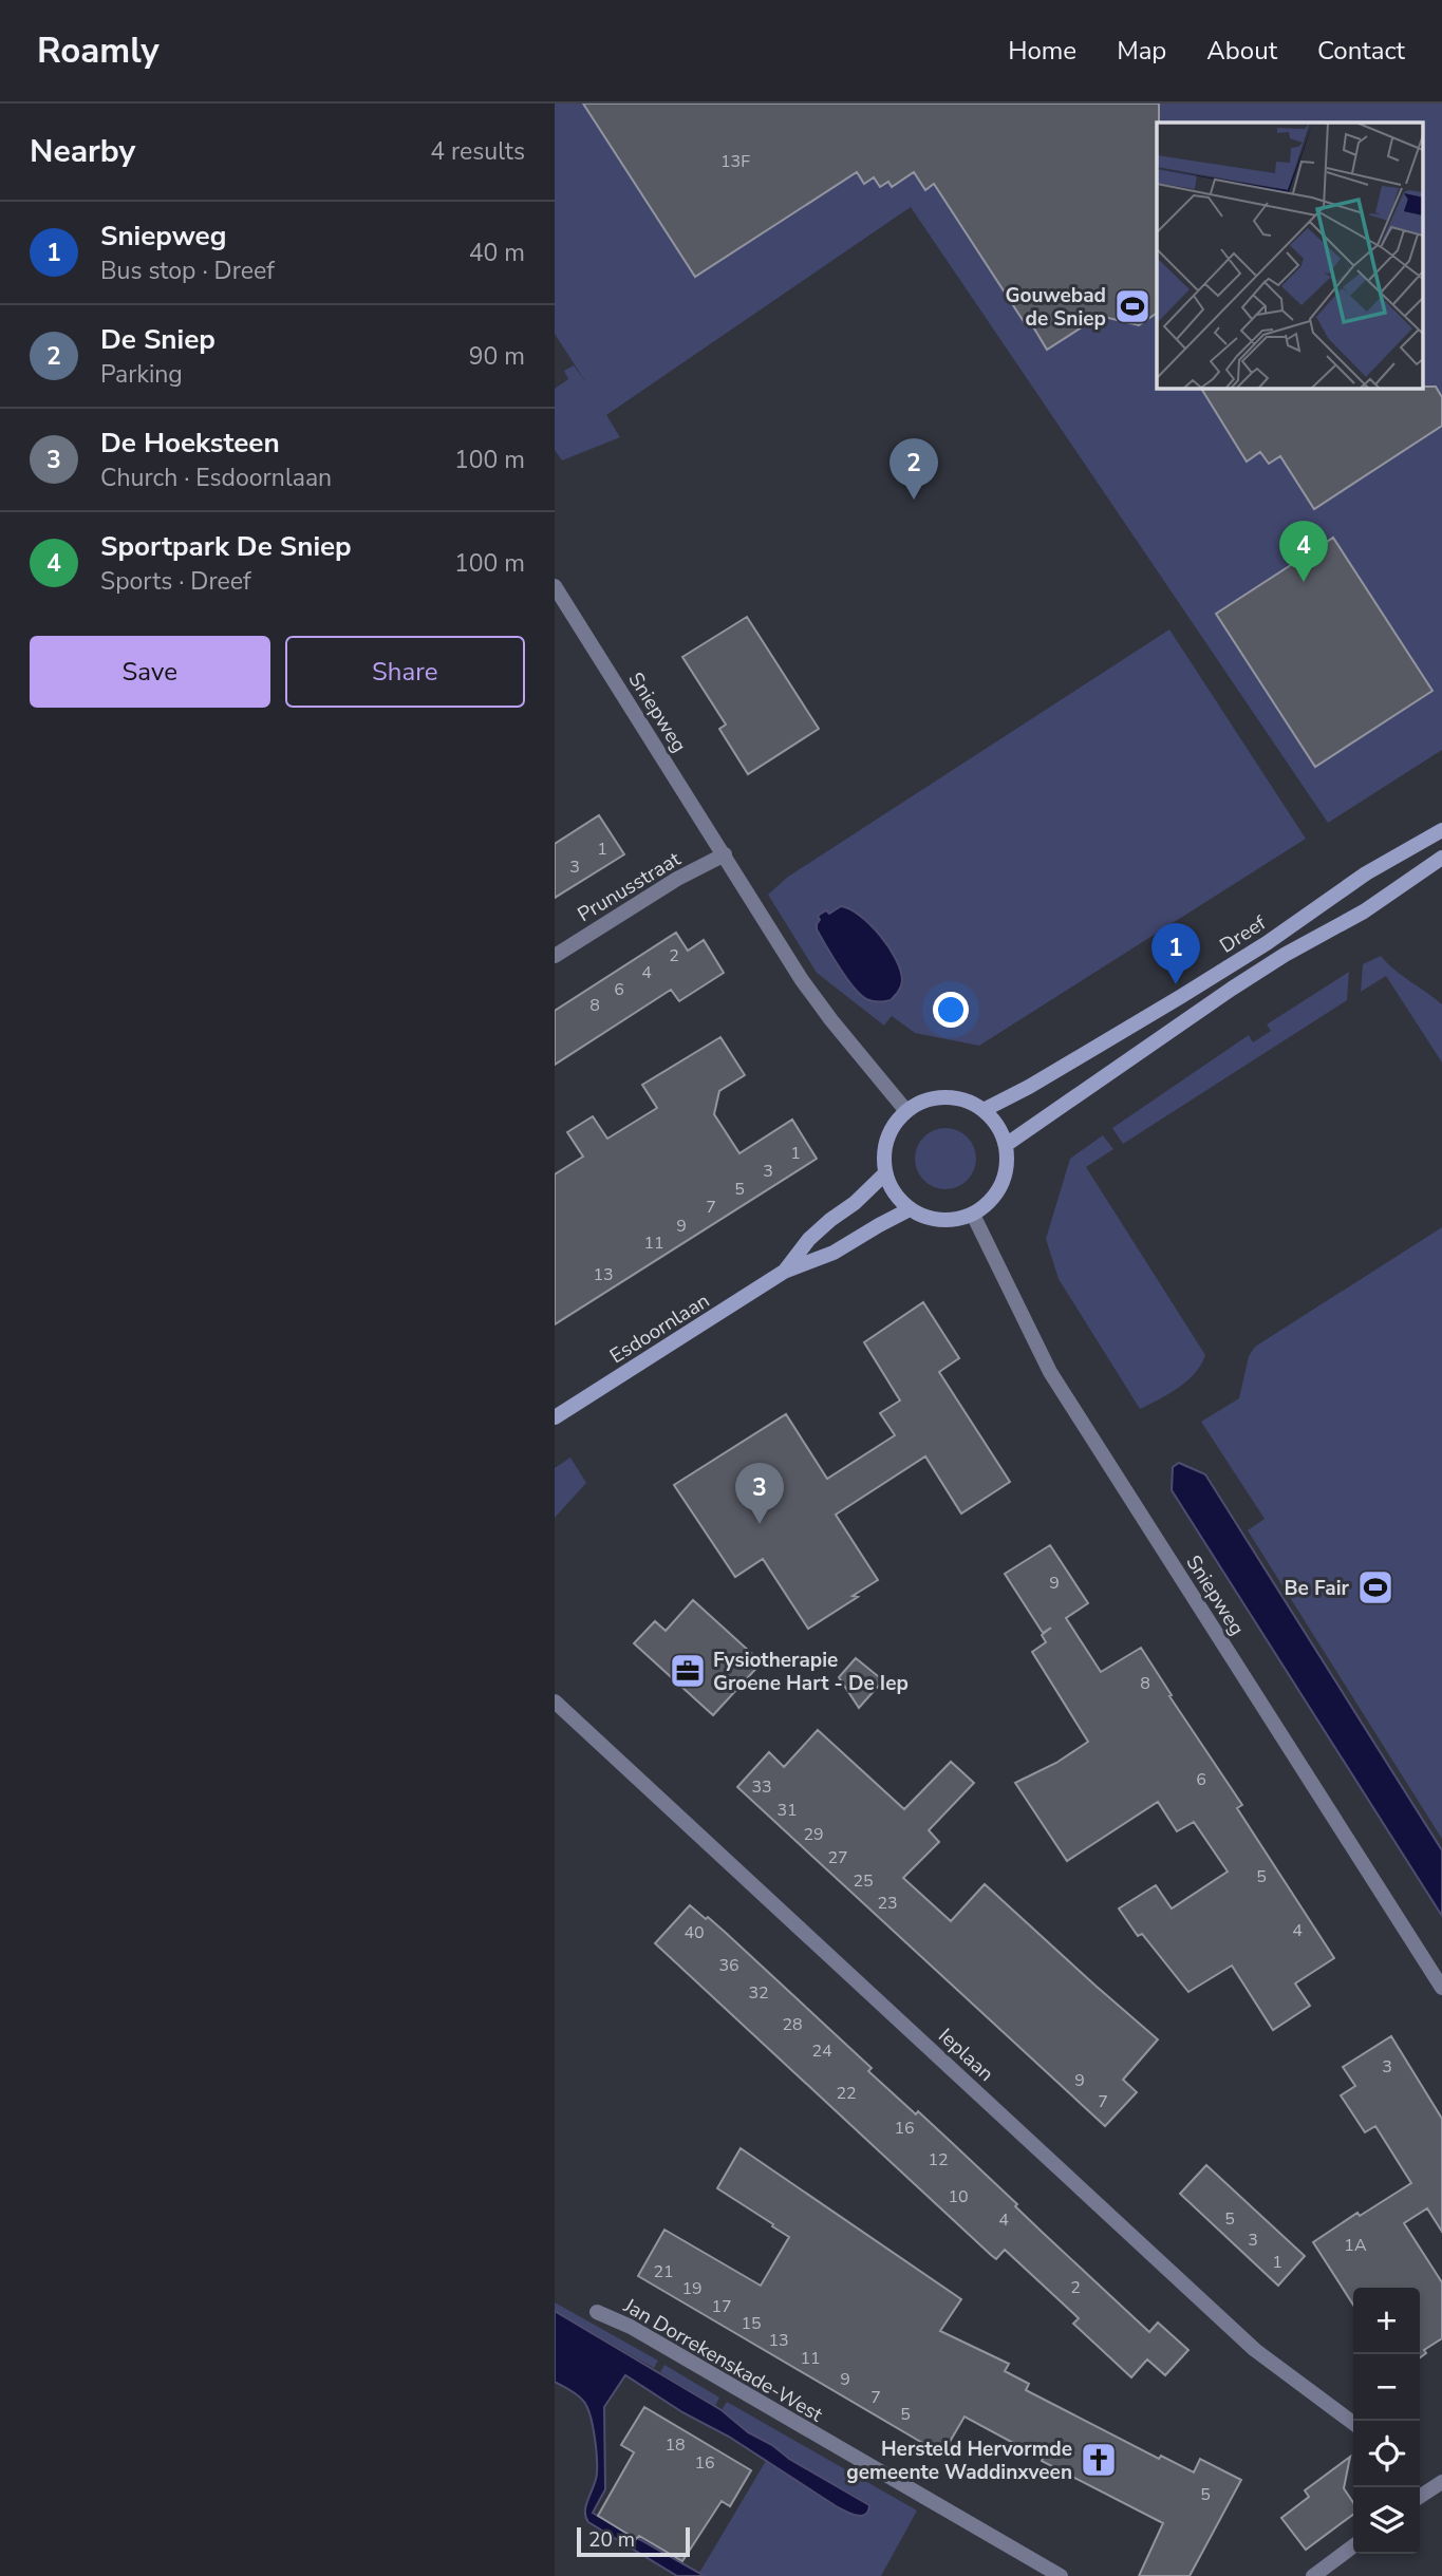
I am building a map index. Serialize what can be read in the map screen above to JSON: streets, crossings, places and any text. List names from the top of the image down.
{
  "streets": {
    "main road": ["Dreef", "Esdoornlaan"],
    "street": [
      "Sniepweg",
      "Prunusstraat",
      "Ieplaan",
      "Jan Dorrekenskade-West"
    ]
  },
  "crossings": [
    ["Sniepweg", "Prunusstraat"],
    ["Sniepweg", "Dreef"],
    ["Sniepweg", "Esdoornlaan"],
    ["Dreef", "Esdoornlaan"]
  ],
  "places": {
    "sports": ["Gouwebad de Sniep", "Be Fair"],
    "office": ["Fysiotherapie Groene Hart - De Iep"],
    "church": ["Hersteld Hervormde gemeente Waddinxveen"]
  },
  "house_numbers": [
    "13F",
    "1",
    "3",
    "2",
    "4",
    "6",
    "8",
    "1",
    "3",
    "5",
    "7",
    "9",
    "11",
    "13",
    "9",
    "8",
    "6",
    "33",
    "31",
    "29",
    "27",
    "5",
    "25",
    "23",
    "4",
    "40",
    "36",
    "32",
    "28",
    "24",
    "3",
    "9",
    "22",
    "7",
    "16",
    "12",
    "10",
    "5",
    "4",
    "3",
    "1A",
    "1",
    "21",
    "2",
    "19",
    "17",
    "15",
    "13",
    "11",
    "9",
    "7",
    "5",
    "18",
    "16",
    "5"
  ],
  "scale_bar": "20 m",
  "page": {
    "header": "Roamly",
    "nav": [
      "Home",
      "Map",
      "About",
      "Contact"
    ],
    "heading": ["Nearby", "4 results"],
    "list": [
      {
        "mark": "1",
        "name": "Sniepweg",
        "note": "Bus stop · Dreef",
        "value": "40 m"
      },
      {
        "mark": "2",
        "name": "De Sniep",
        "note": "Parking",
        "value": "90 m"
      },
      {
        "mark": "3",
        "name": "De Hoeksteen",
        "note": "Church · Esdoornlaan",
        "value": "100 m"
      },
      {
        "mark": "4",
        "name": "Sportpark De Sniep",
        "note": "Sports · Dreef",
        "value": "100 m"
      }
    ],
    "pins": [
      "2",
      "4",
      "1",
      "3"
    ],
    "buttons": ["Save", "Share"],
    "map_buttons": ["+", "−"],
    "scale": "20 m"
  }
}
